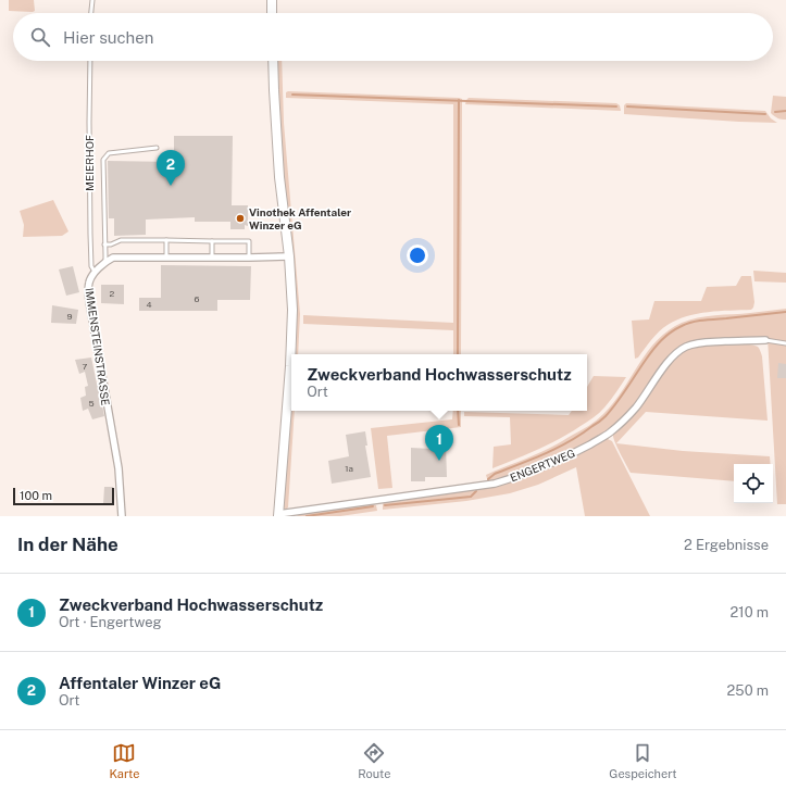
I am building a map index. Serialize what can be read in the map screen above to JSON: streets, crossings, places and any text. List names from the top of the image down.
{
  "streets": {
    "street": ["IMMENSTEINSTRASSE", "ENGERTWEG"],
    "lane": ["MEIERHOF"]
  },
  "crossings": [
    ["MEIERHOF", "IMMENSTEINSTRASSE"]
  ],
  "places": ["Vinothek Affentaler Winzer eG"],
  "house_numbers": [
    "2",
    "6",
    "4",
    "9",
    "7",
    "5",
    "1a"
  ],
  "scale_bar": "100 m",
  "page": {
    "search": "Hier suchen",
    "pins": ["2", "1"],
    "popup": ["Zweckverband Hochwasserschutz", "Ort"],
    "scale": "100 m",
    "heading": ["In der Nähe", "2 Ergebnisse"],
    "list": [
      {
        "mark": "1",
        "name": "Zweckverband Hochwasserschutz",
        "note": "Ort · Engertweg",
        "value": "210 m"
      },
      {
        "mark": "2",
        "name": "Affentaler Winzer eG",
        "note": "Ort",
        "value": "250 m"
      }
    ],
    "nav": ["Karte", "Route", "Gespeichert"]
  }
}
